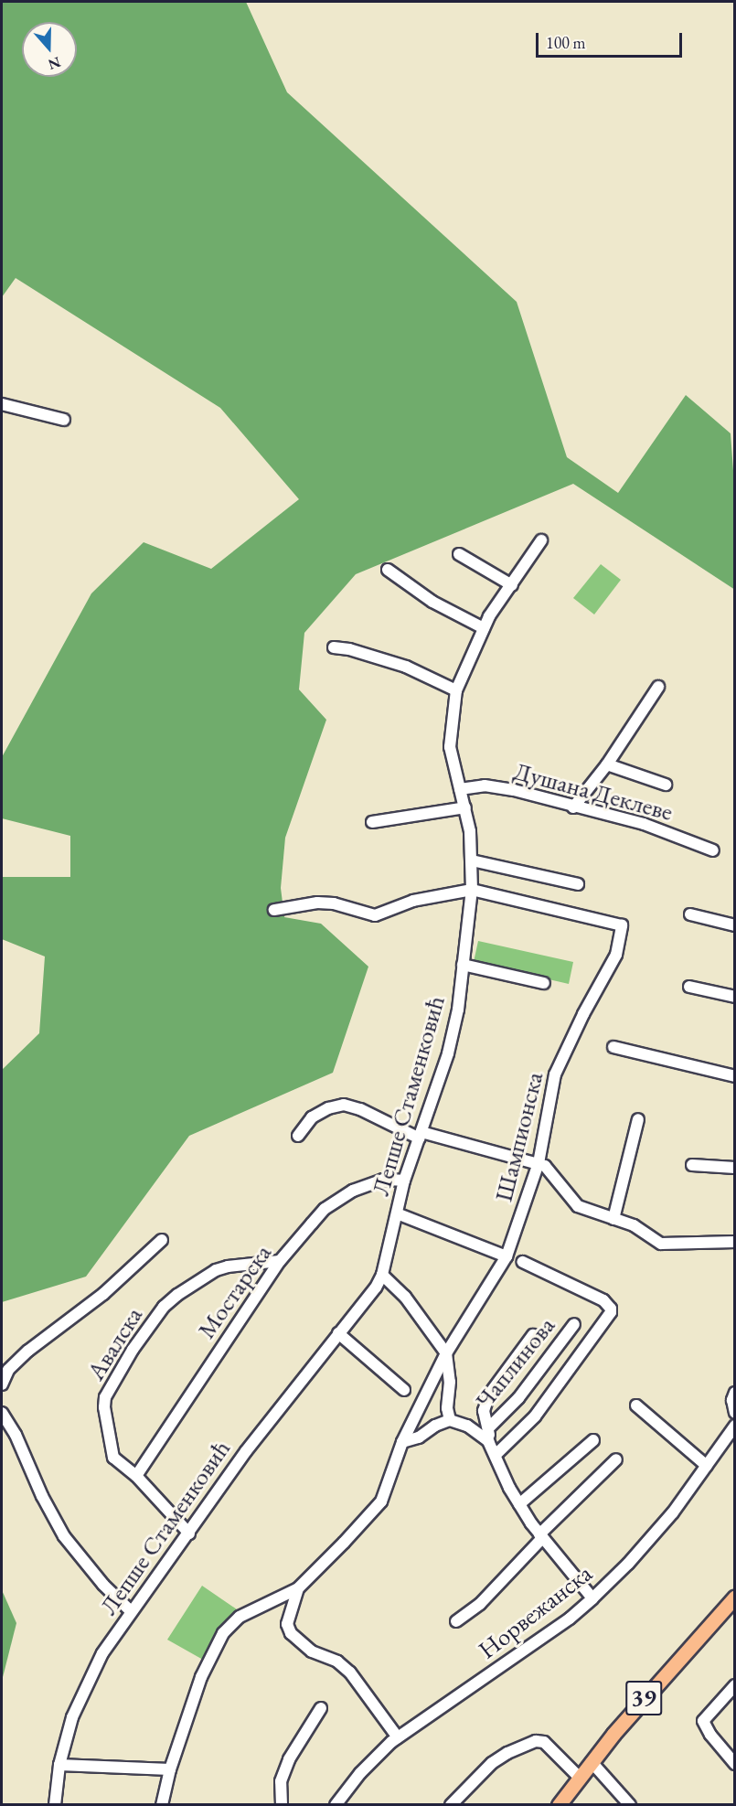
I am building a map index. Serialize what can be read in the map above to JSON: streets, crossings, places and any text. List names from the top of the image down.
{
  "streets": {
    "main road": ["39"],
    "street": [
      "Душана Деклеве",
      "Лепше Стаменковић",
      "Шампионска",
      "Мостарска",
      "Авалска",
      "Чаплинова",
      "Норвежанска"
    ]
  },
  "crossings": [
    ["Душана Деклеве", "Лепше Стаменковић"],
    ["Лепше Стаменковић", "Шампионска"],
    ["Лепше Стаменковић", "Мостарска"],
    ["Лепше Стаменковић", "Авалска"],
    ["Мостарска", "Авалска"]
  ],
  "scale_bar": "100 m",
  "north": "bottom"
}
